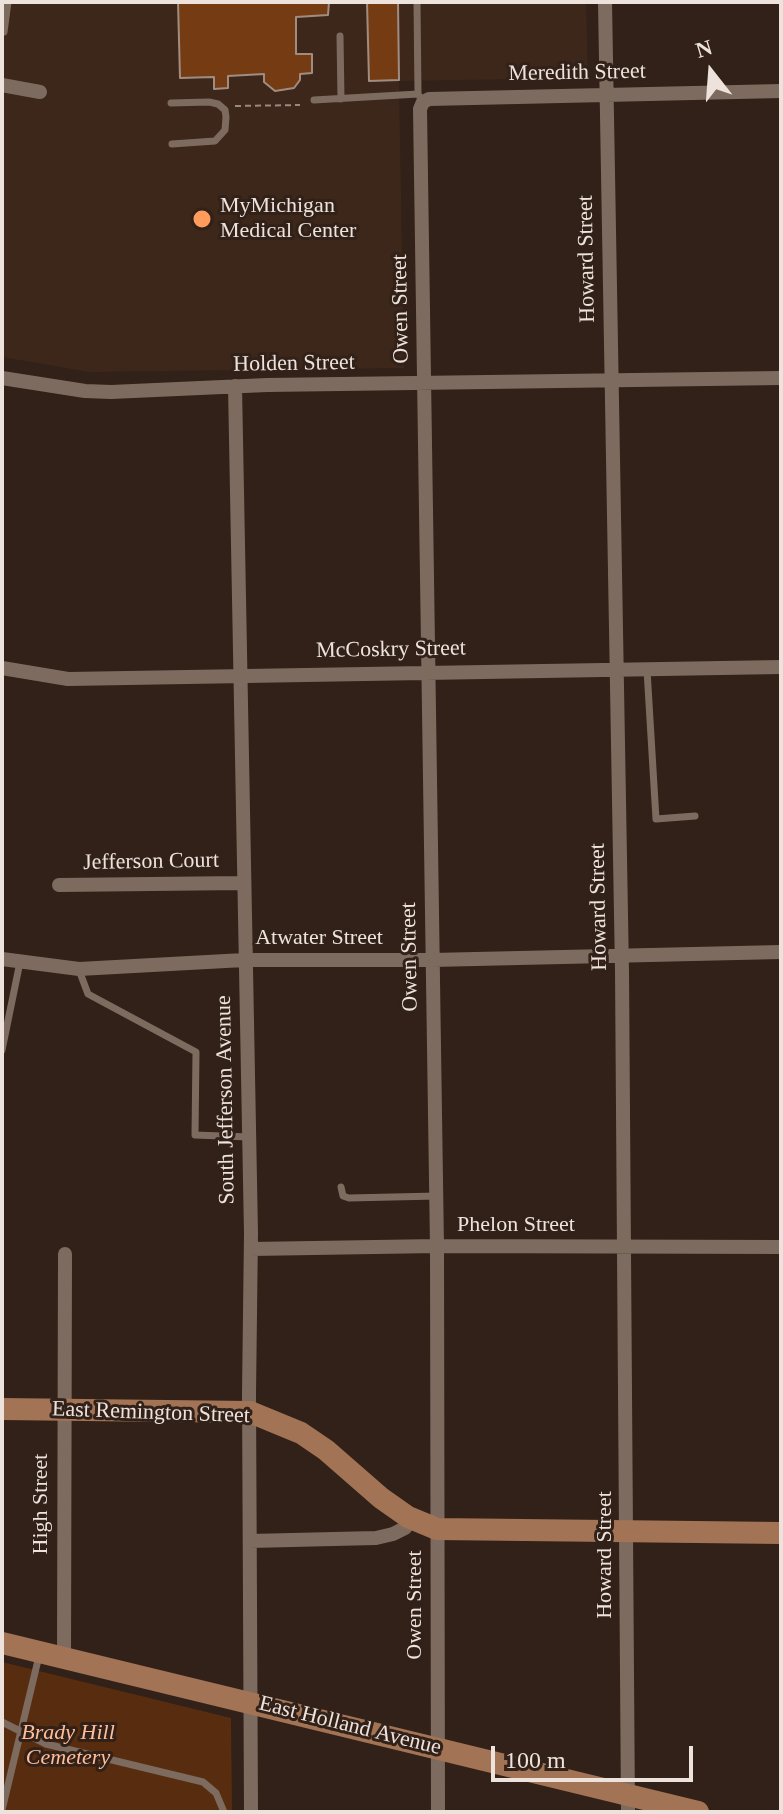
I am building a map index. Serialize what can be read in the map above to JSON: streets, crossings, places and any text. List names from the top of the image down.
{
  "streets": {
    "main road": ["East Remington Street", "East Holland Avenue"],
    "street": [
      "Meredith Street",
      "Howard Street",
      "Owen Street",
      "Holden Street",
      "McCoskry Street",
      "Jefferson Court",
      "Atwater Street",
      "South Jefferson Avenue",
      "Phelon Street",
      "High Street"
    ]
  },
  "crossings": [
    ["Meredith Street", "Howard Street"],
    ["Meredith Street", "Owen Street"],
    ["Howard Street", "Holden Street"],
    ["Howard Street", "McCoskry Street"],
    ["Howard Street", "Atwater Street"],
    ["Howard Street", "Phelon Street"],
    ["Howard Street", "East Remington Street"],
    ["Howard Street", "East Holland Avenue"],
    ["Owen Street", "Holden Street"],
    ["Owen Street", "McCoskry Street"],
    ["Owen Street", "Atwater Street"],
    ["Owen Street", "Phelon Street"],
    ["Owen Street", "East Remington Street"],
    ["Owen Street", "East Holland Avenue"],
    ["Holden Street", "South Jefferson Avenue"],
    ["McCoskry Street", "South Jefferson Avenue"],
    ["Jefferson Court", "South Jefferson Avenue"],
    ["Atwater Street", "South Jefferson Avenue"],
    ["South Jefferson Avenue", "Phelon Street"],
    ["South Jefferson Avenue", "East Remington Street"],
    ["South Jefferson Avenue", "East Holland Avenue"],
    ["East Remington Street", "High Street"],
    ["High Street", "East Holland Avenue"]
  ],
  "parks": ["Brady Hill Cemetery"],
  "places": ["MyMichigan Medical Center"],
  "scale_bar": "100 m",
  "north": "top"
}
